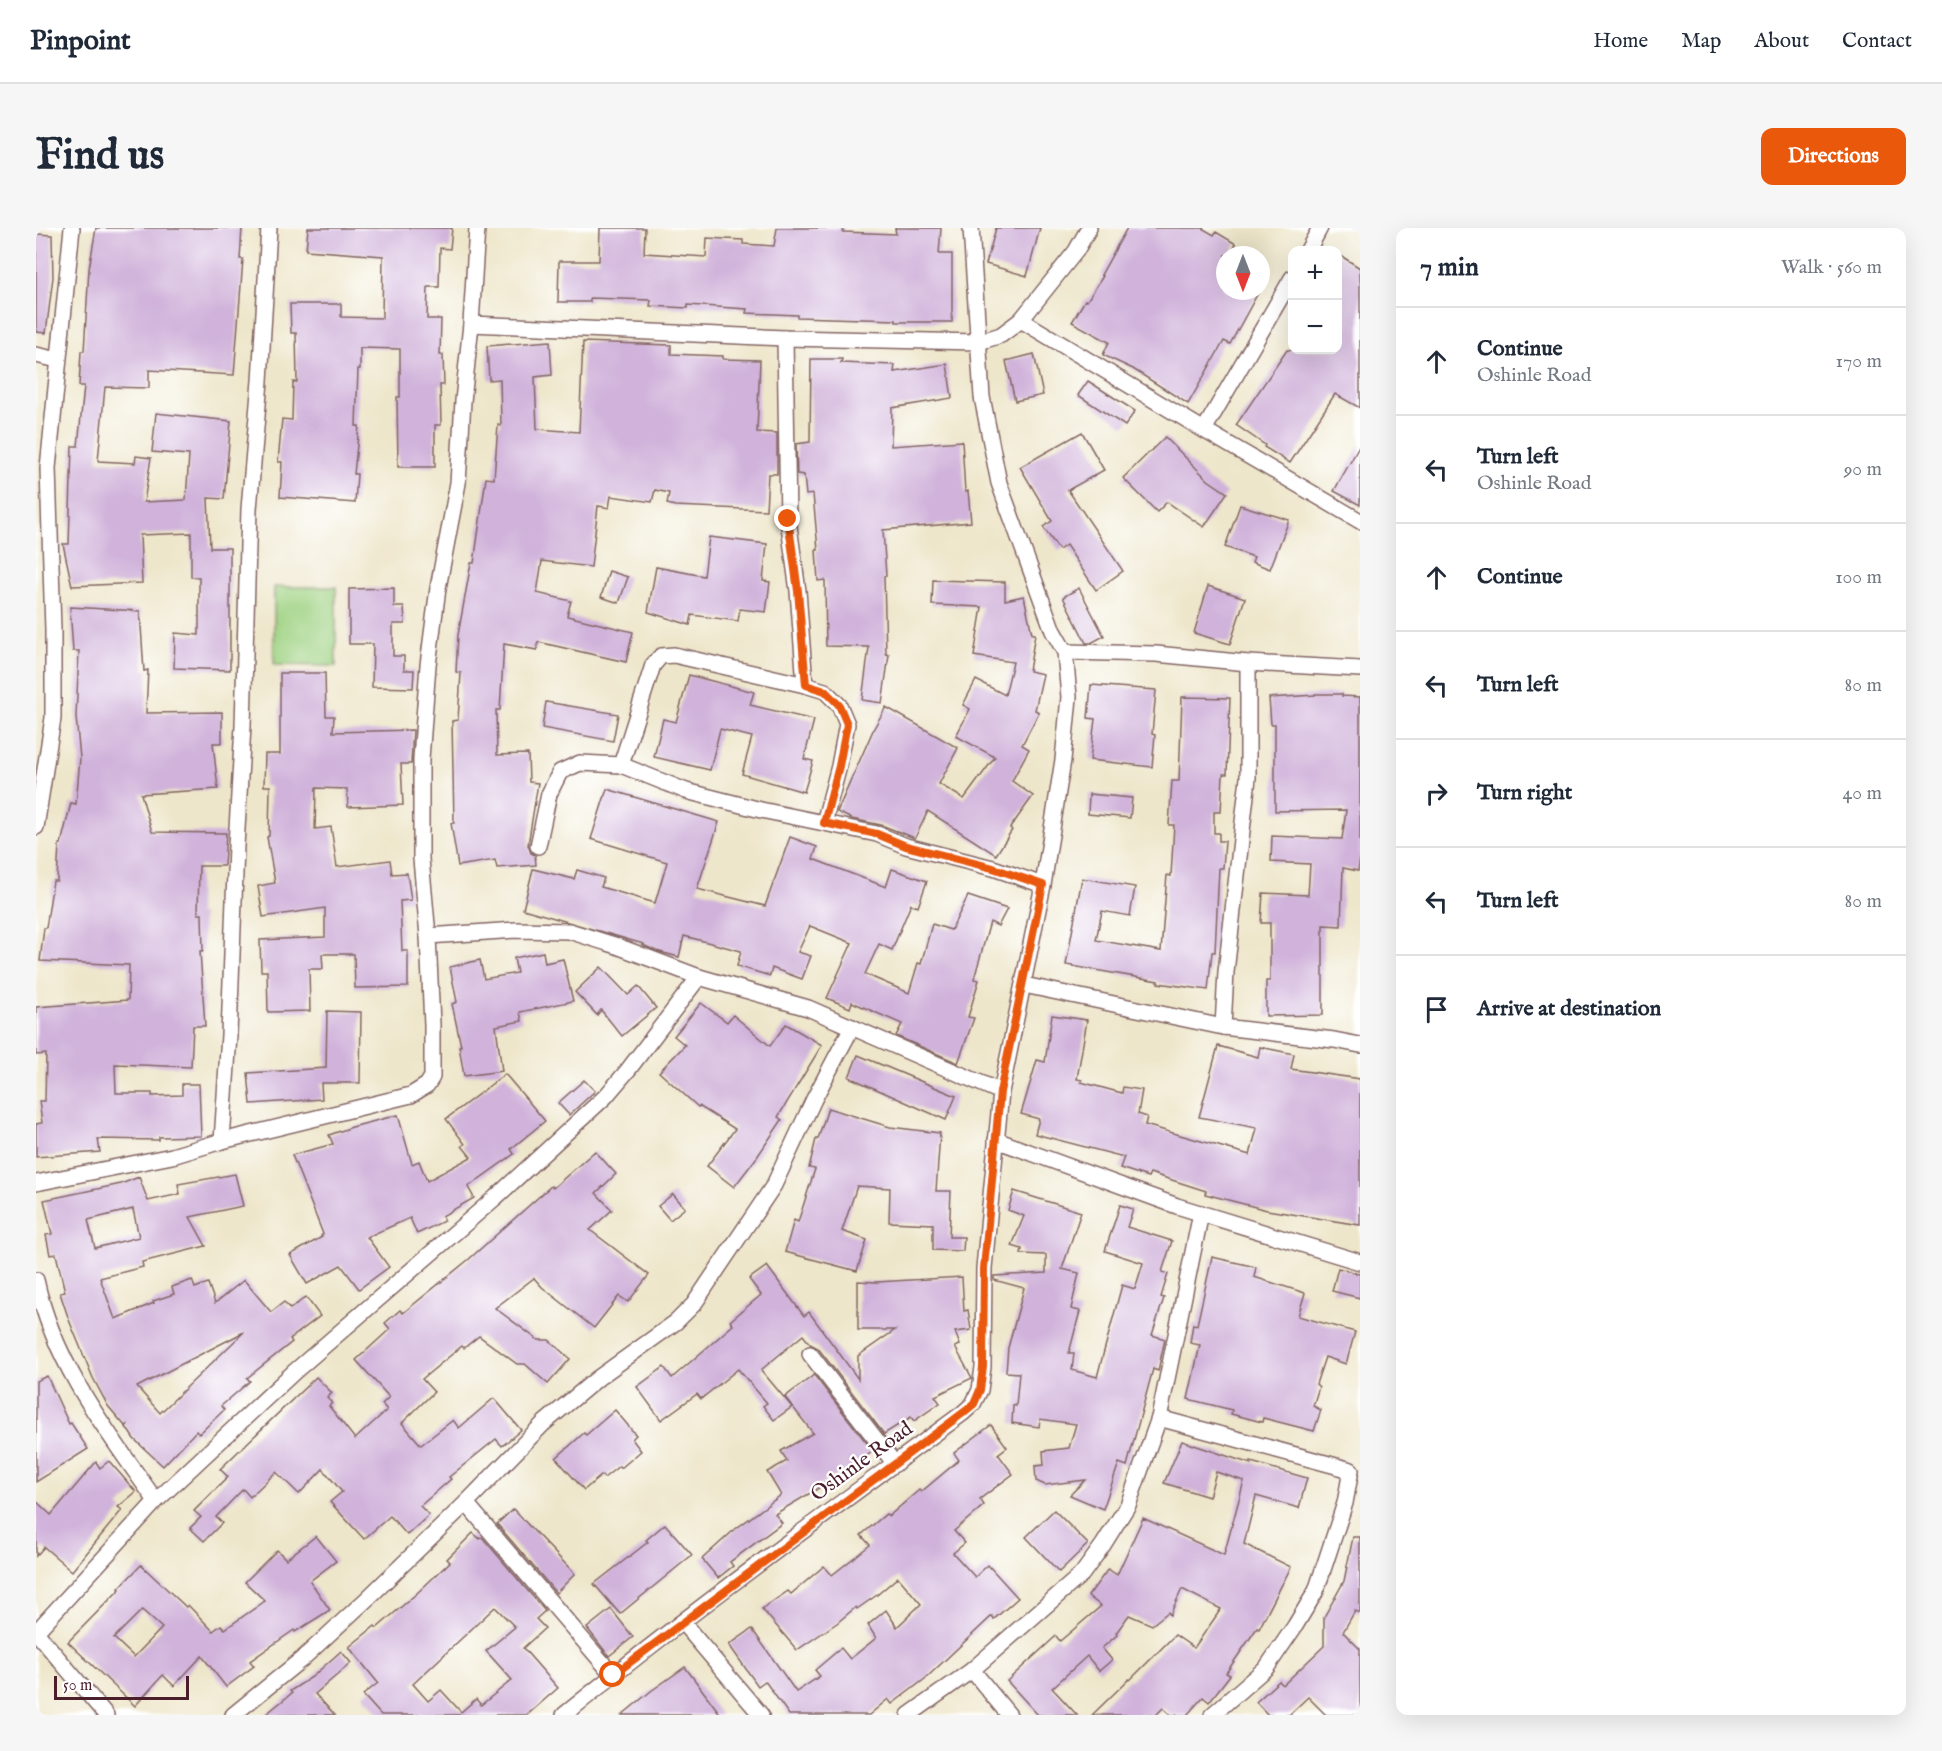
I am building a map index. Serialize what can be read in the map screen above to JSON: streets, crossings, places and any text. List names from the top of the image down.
{
  "streets": {
    "street": ["Oshinle Road"]
  },
  "scale_bar": "50 m",
  "north": "bottom",
  "page": {
    "header": "Pinpoint",
    "nav": [
      "Home",
      "Map",
      "About",
      "Contact"
    ],
    "buttons": "Directions",
    "title": "Find us",
    "heading": ["7 min", "Walk · 560 m"],
    "map_buttons": ["+", "−"],
    "list": [
      ["Continue", "Oshinle Road", "170 m"],
      ["Turn left", "Oshinle Road", "90 m"],
      ["Continue", "100 m"],
      ["Turn left", "80 m"],
      ["Turn right", "40 m"],
      ["Turn left", "80 m"],
      "Arrive at destination"
    ],
    "scale": "50 m"
  }
}
